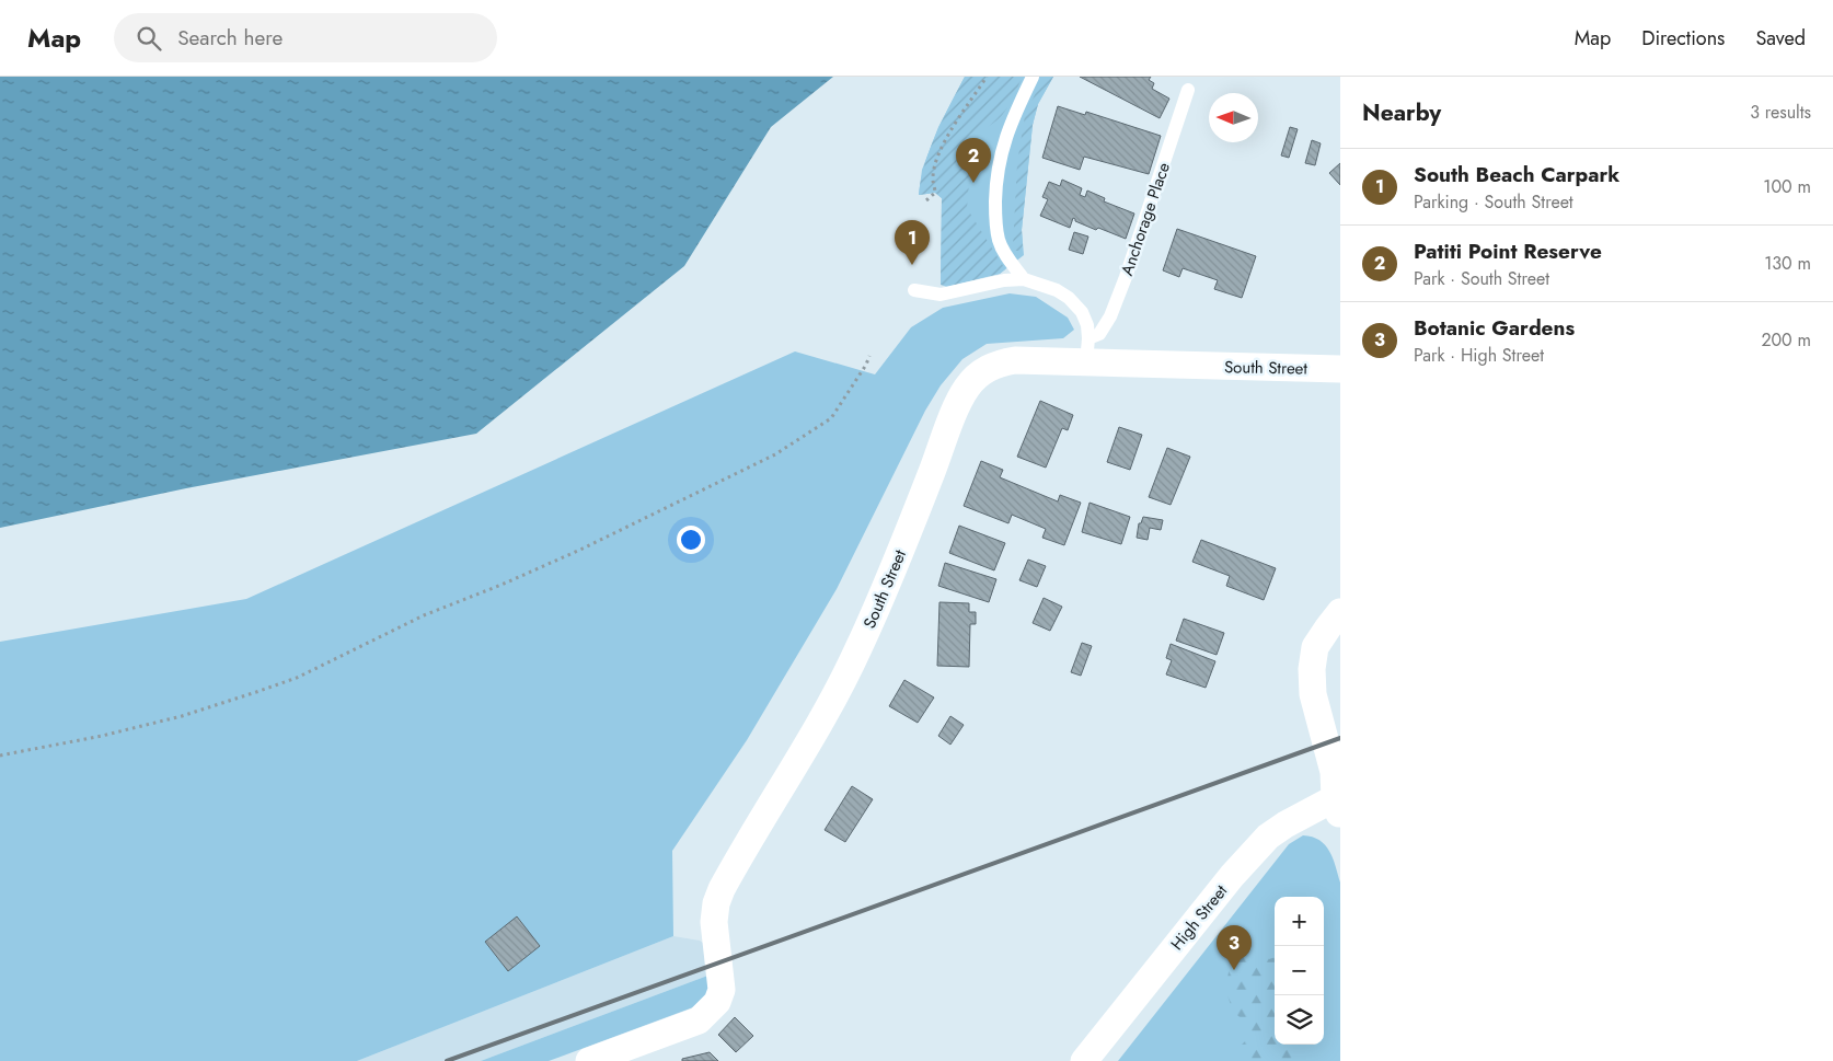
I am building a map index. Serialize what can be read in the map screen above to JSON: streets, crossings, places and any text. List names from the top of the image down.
{
  "streets": {
    "street": ["South Street", "High Street"],
    "lane": ["Anchorage Place"]
  },
  "crossings": [
    ["Anchorage Place", "South Street"]
  ],
  "north": "left",
  "page": {
    "header": "Map",
    "search": "Search here",
    "nav": ["Map", "Directions", "Saved"],
    "heading": ["Nearby", "3 results"],
    "pins": ["2", "1", "3"],
    "list": [
      {
        "mark": "1",
        "name": "South Beach Carpark",
        "note": "Parking · South Street",
        "value": "100 m"
      },
      {
        "mark": "2",
        "name": "Patiti Point Reserve",
        "note": "Park · South Street",
        "value": "130 m"
      },
      {
        "mark": "3",
        "name": "Botanic Gardens",
        "note": "Park · High Street",
        "value": "200 m"
      }
    ],
    "map_buttons": ["+", "−"]
  }
}
